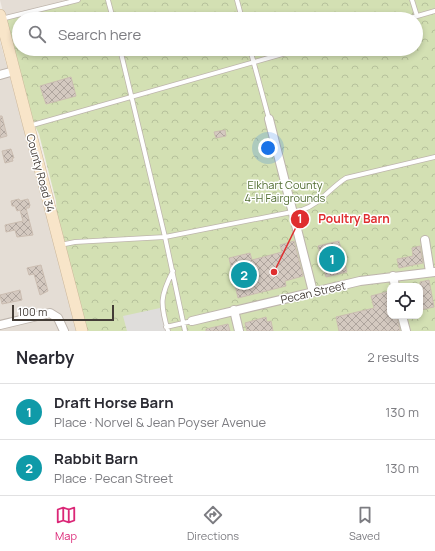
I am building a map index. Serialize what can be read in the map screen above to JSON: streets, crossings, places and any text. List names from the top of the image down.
{
  "streets": {
    "street": ["County Road 34", "Pecan Street"]
  },
  "parks": ["Elkhart County 4-H Fairgrounds"],
  "places": ["Poultry Barn"],
  "scale_bar": "100 m",
  "page": {
    "search": "Search here",
    "pins": ["1", "2"],
    "scale": "100 m",
    "heading": ["Nearby", "2 results"],
    "list": [
      {
        "mark": "1",
        "name": "Draft Horse Barn",
        "note": "Place · Norvel & Jean Poyser Avenue",
        "value": "130 m"
      },
      {
        "mark": "2",
        "name": "Rabbit Barn",
        "note": "Place · Pecan Street",
        "value": "130 m"
      }
    ],
    "nav": ["Map", "Directions", "Saved"]
  }
}
